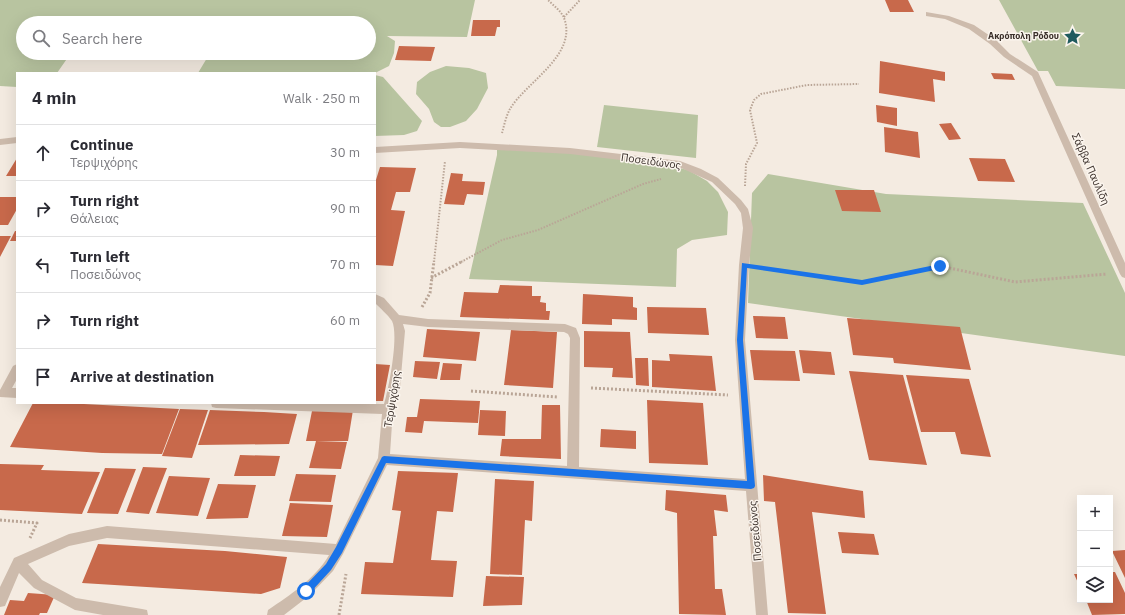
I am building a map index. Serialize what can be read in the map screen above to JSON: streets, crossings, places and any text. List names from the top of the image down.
{
  "streets": {
    "street": ["Ποσειδώνος", "Σάββα Παυλίδη", "Τερψιχόρης"]
  },
  "places": {
    "place": ["Ακρόπολη Ρόδου"]
  },
  "page": {
    "search": "Search here",
    "heading": ["4 min", "Walk · 250 m"],
    "list": [
      ["Continue", "Τερψιχόρης", "30 m"],
      ["Turn right", "Θάλειας", "90 m"],
      ["Turn left", "Ποσειδώνος", "70 m"],
      ["Turn right", "60 m"],
      "Arrive at destination"
    ],
    "map_buttons": ["+", "−"]
  }
}
